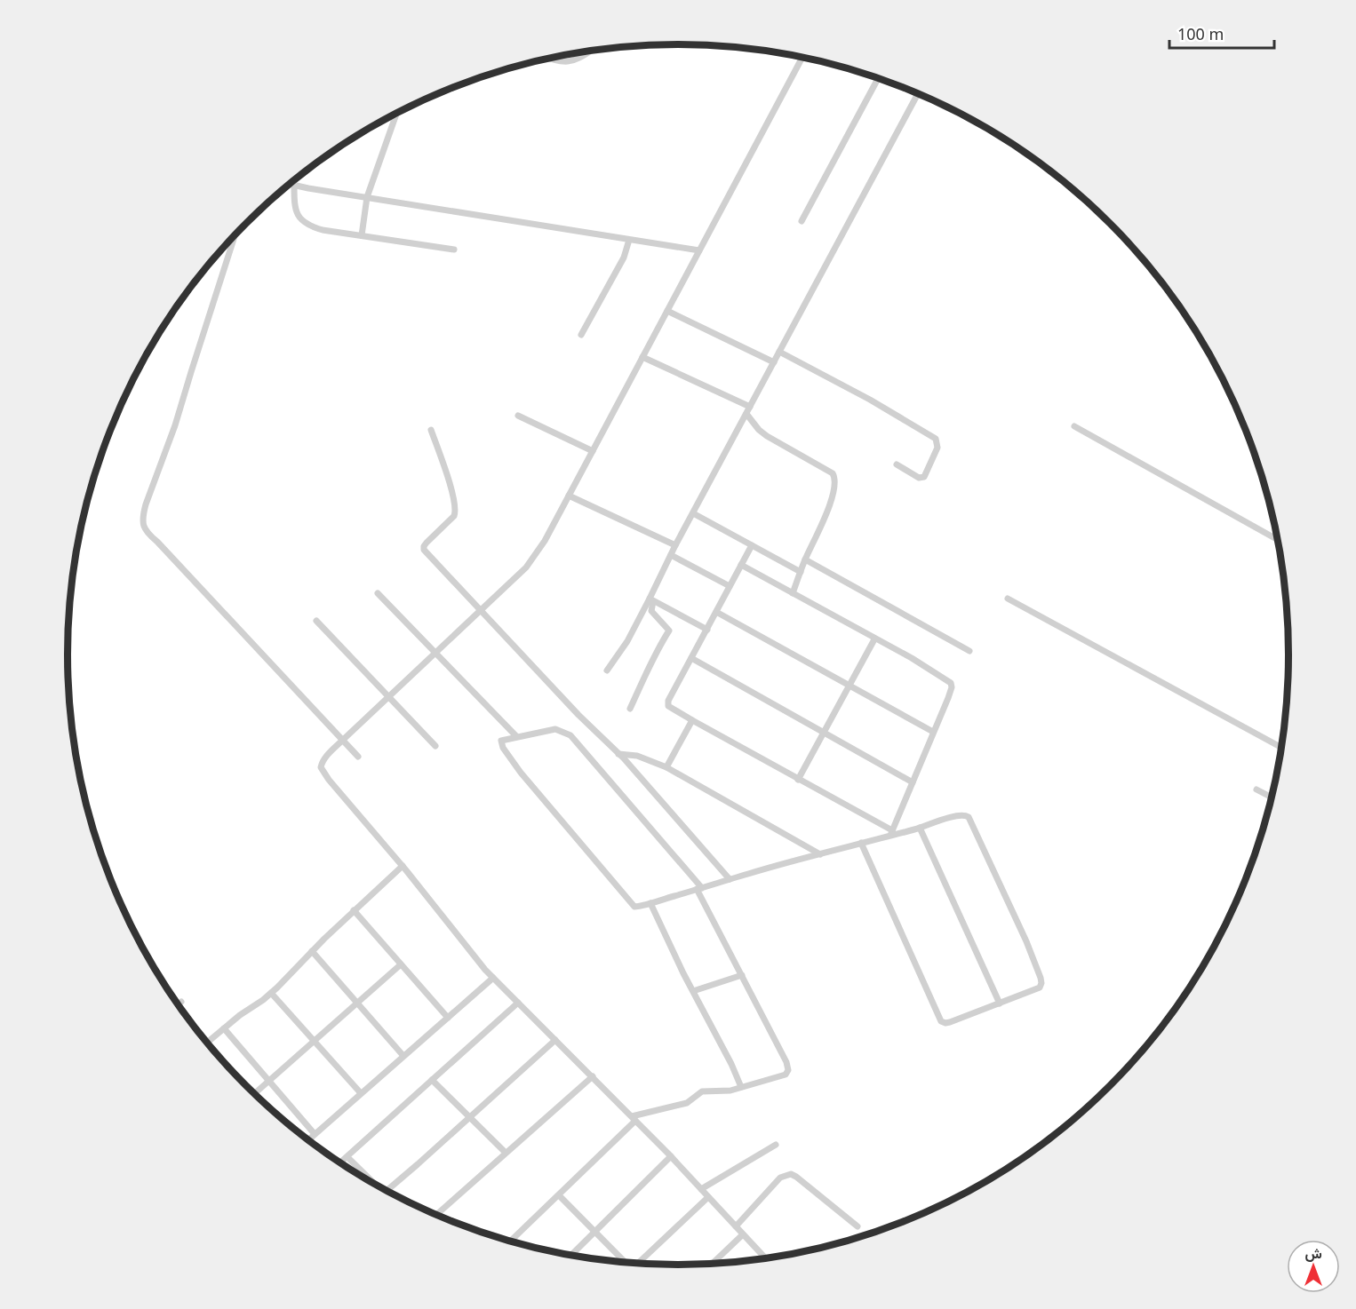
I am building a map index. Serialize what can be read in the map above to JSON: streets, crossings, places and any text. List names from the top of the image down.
{
  "scale_bar": "100 m",
  "north": "top"
}
